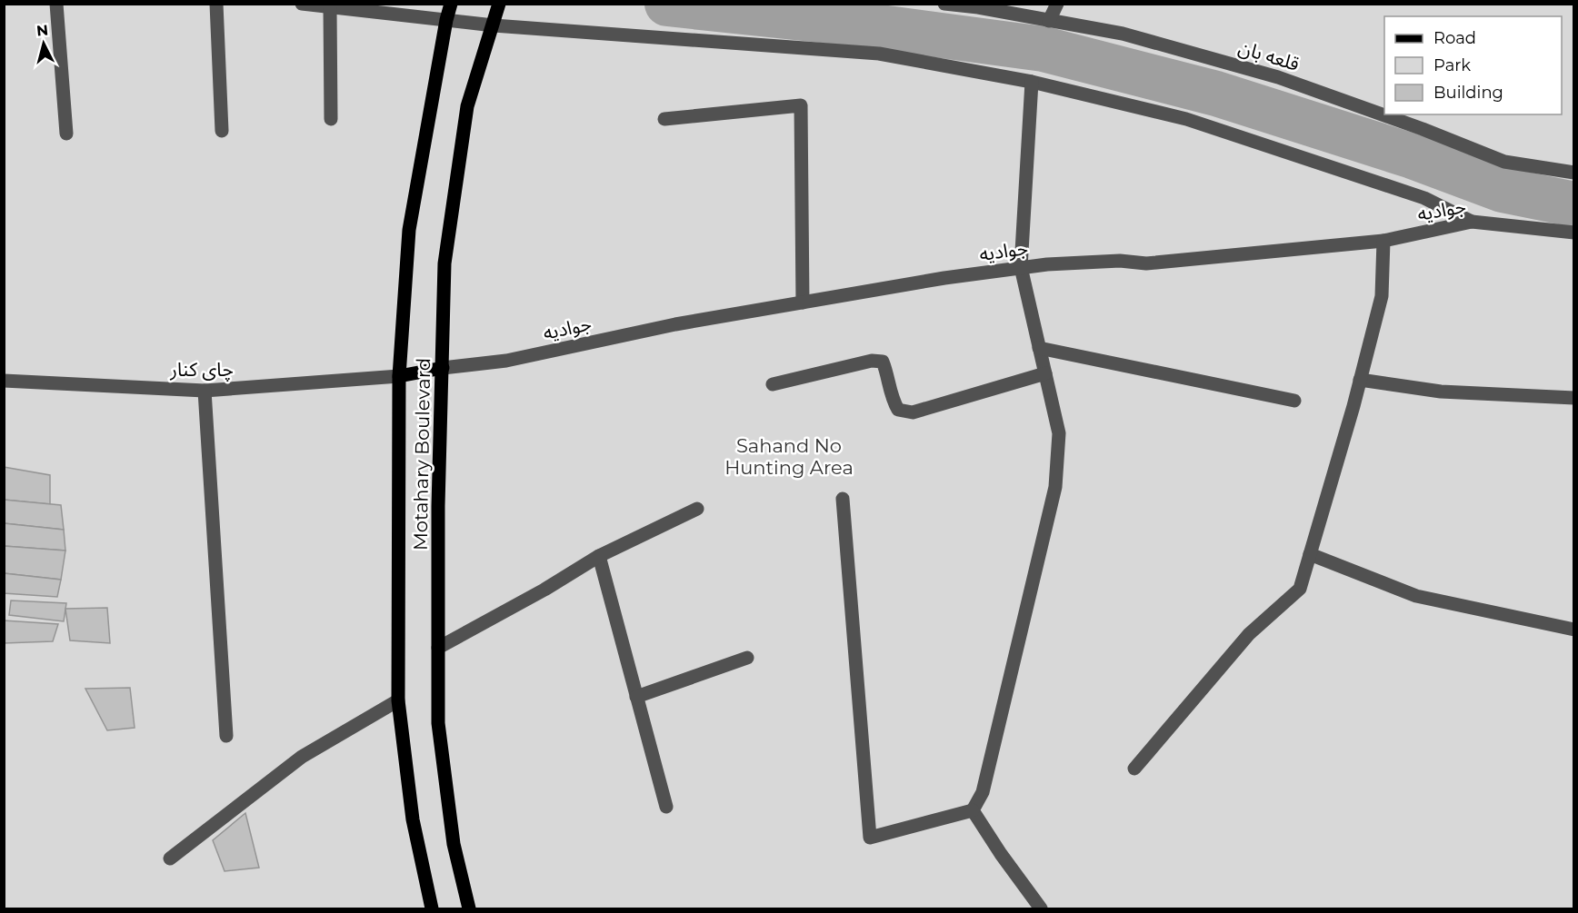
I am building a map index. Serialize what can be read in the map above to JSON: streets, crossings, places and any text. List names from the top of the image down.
{
  "streets": {
    "main road": ["Motahary Boulevard"],
    "street": ["قلعه بان", "جوادیه", "چای کنار"]
  },
  "crossings": [
    ["جوادیه", "Motahary Boulevard"],
    ["چای کنار", "Motahary Boulevard"]
  ],
  "parks": ["Sahand No Hunting Area"],
  "legend": ["Road", "Park", "Building"],
  "north": "top"
}
